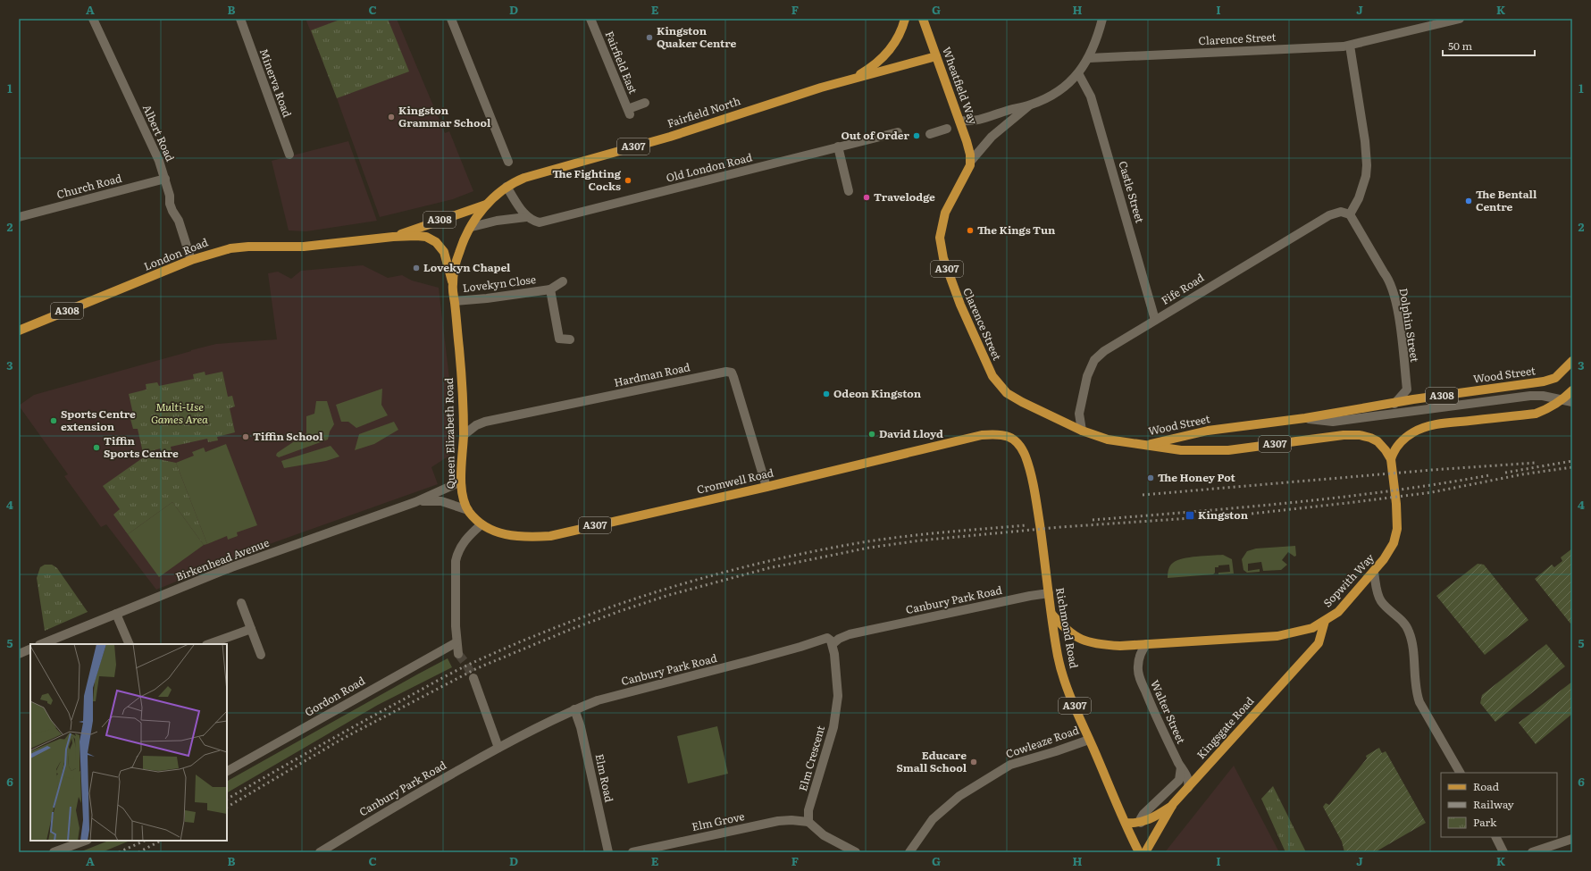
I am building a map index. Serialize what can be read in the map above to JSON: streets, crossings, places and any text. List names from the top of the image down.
{
  "streets": {
    "main road": [
      "Clarence Street",
      "Wheatfield Way",
      "Fairfield North",
      "A307",
      "A308",
      "London Road",
      "Wood Street",
      "Queen Elizabeth Road",
      "Cromwell Road",
      "Sopwith Way",
      "Richmond Road",
      "Kingsgate Road"
    ],
    "street": [
      "Fairfield East",
      "Minerva Road",
      "Albert Road",
      "Old London Road",
      "Church Road",
      "Castle Street",
      "Lovekyn Close",
      "Fife Road",
      "Dolphin Street",
      "Hardman Road",
      "Birkenhead Avenue",
      "Canbury Park Road",
      "Gordon Road",
      "Walter Street",
      "Cowleaze Road",
      "Elm Crescent",
      "Elm Road",
      "Elm Grove"
    ]
  },
  "crossings": [
    ["Clarence Street", "Wheatfield Way"],
    ["Clarence Street", "Castle Street"],
    ["Clarence Street", "Wood Street"],
    ["Wheatfield Way", "Fairfield North"],
    ["Fairfield North", "A307"],
    ["Fairfield North", "A308"],
    ["Fairfield North", "Queen Elizabeth Road"],
    ["Albert Road", "Church Road"],
    ["Albert Road", "London Road"],
    ["Old London Road", "Queen Elizabeth Road"],
    ["Castle Street", "Fife Road"],
    ["A308", "London Road"],
    ["A308", "Queen Elizabeth Road"],
    ["Lovekyn Close", "Queen Elizabeth Road"],
    ["Fife Road", "Dolphin Street"],
    ["Fife Road", "Wood Street"],
    ["Dolphin Street", "Wood Street"],
    ["Hardman Road", "Queen Elizabeth Road"],
    ["Hardman Road", "Cromwell Road"],
    ["Wood Street", "Sopwith Way"],
    ["Queen Elizabeth Road", "Cromwell Road"],
    ["Queen Elizabeth Road", "Birkenhead Avenue"],
    ["Cromwell Road", "Richmond Road"],
    ["Sopwith Way", "Richmond Road"],
    ["Sopwith Way", "Walter Street"],
    ["Sopwith Way", "Kingsgate Road"],
    ["Canbury Park Road", "Richmond Road"],
    ["Canbury Park Road", "Elm Crescent"],
    ["Canbury Park Road", "Elm Road"],
    ["Richmond Road", "Cowleaze Road"],
    ["Walter Street", "Kingsgate Road"],
    ["Elm Crescent", "Elm Grove"]
  ],
  "parks": ["Multi-Use Games Area"],
  "places": {
    "other": [
      "Kingston Quaker Centre",
      "Kingston Grammar School",
      "Out of Order",
      "The Fighting Cocks",
      "Travelodge",
      "The Bentall Centre",
      "The Kings Tun",
      "Lovekyn Chapel",
      "Odeon Kingston",
      "Sports Centre extension",
      "David Lloyd",
      "Tiffin School",
      "Tiffin Sports Centre",
      "The Honey Pot",
      "Educare Small School"
    ],
    "transit": ["Kingston"]
  },
  "legend": ["Road", "Railway", "Park"],
  "scale_bar": "50 m",
  "grid": {
    "columns": [
      "A",
      "B",
      "C",
      "D",
      "E",
      "F",
      "G",
      "H",
      "I",
      "J",
      "K"
    ],
    "rows": [
      "1",
      "2",
      "3",
      "4",
      "5",
      "6"
    ]
  }
}
